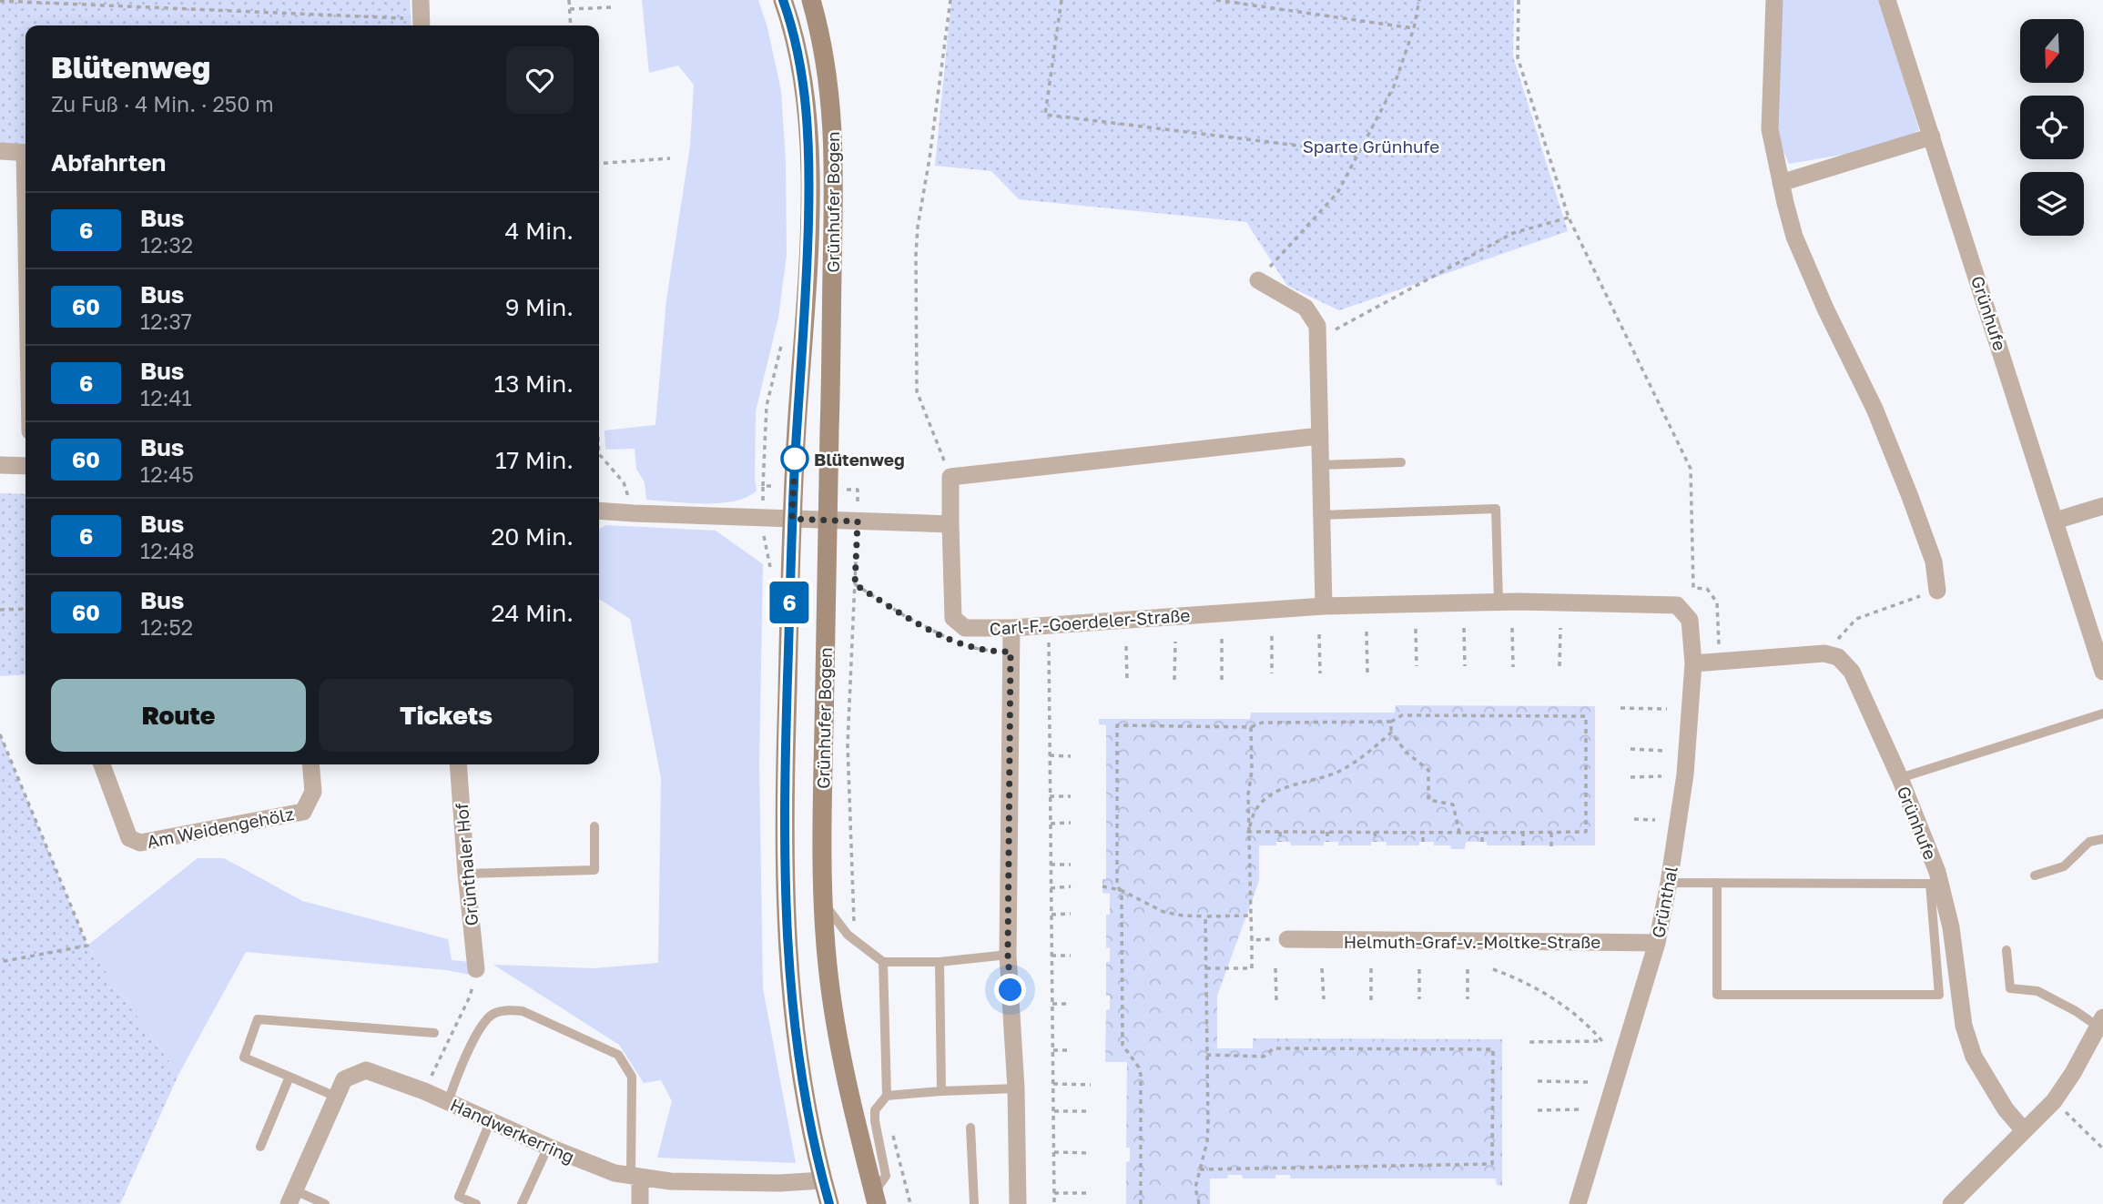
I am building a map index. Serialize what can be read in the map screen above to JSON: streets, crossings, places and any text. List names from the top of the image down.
{
  "streets": {
    "main road": ["Grünhufer Bogen"],
    "street": [
      "Grünhufe",
      "Carl-F.-Goerdeler-Straße",
      "Am Weidengehölz",
      "Grünthaler Hof",
      "Grünthal",
      "Helmuth-Graf-v.-Moltke-Straße",
      "Handwerkerring"
    ]
  },
  "crossings": [
    ["Grünhufer Bogen", "Handwerkerring"],
    ["Carl-F.-Goerdeler-Straße", "Grünthal"],
    ["Grünthal", "Helmuth-Graf-v.-Moltke-Straße"]
  ],
  "parks": ["Sparte Grünhufe"],
  "places": ["Blütenweg"],
  "lines": ["bus line 6"],
  "north": "bottom",
  "page": {
    "on_map": "6",
    "heading": [
      ["Blütenweg", "Zu Fuß · 4 Min. · 250 m"],
      "Abfahrten"
    ],
    "list": [
      {
        "mark": "6",
        "name": "Bus",
        "note": "12:32",
        "value": "4 Min."
      },
      {
        "mark": "60",
        "name": "Bus",
        "note": "12:37",
        "value": "9 Min."
      },
      {
        "mark": "6",
        "name": "Bus",
        "note": "12:41",
        "value": "13 Min."
      },
      {
        "mark": "60",
        "name": "Bus",
        "note": "12:45",
        "value": "17 Min."
      },
      {
        "mark": "6",
        "name": "Bus",
        "note": "12:48",
        "value": "20 Min."
      },
      {
        "mark": "60",
        "name": "Bus",
        "note": "12:52",
        "value": "24 Min."
      }
    ],
    "buttons": ["Route", "Tickets"]
  }
}
